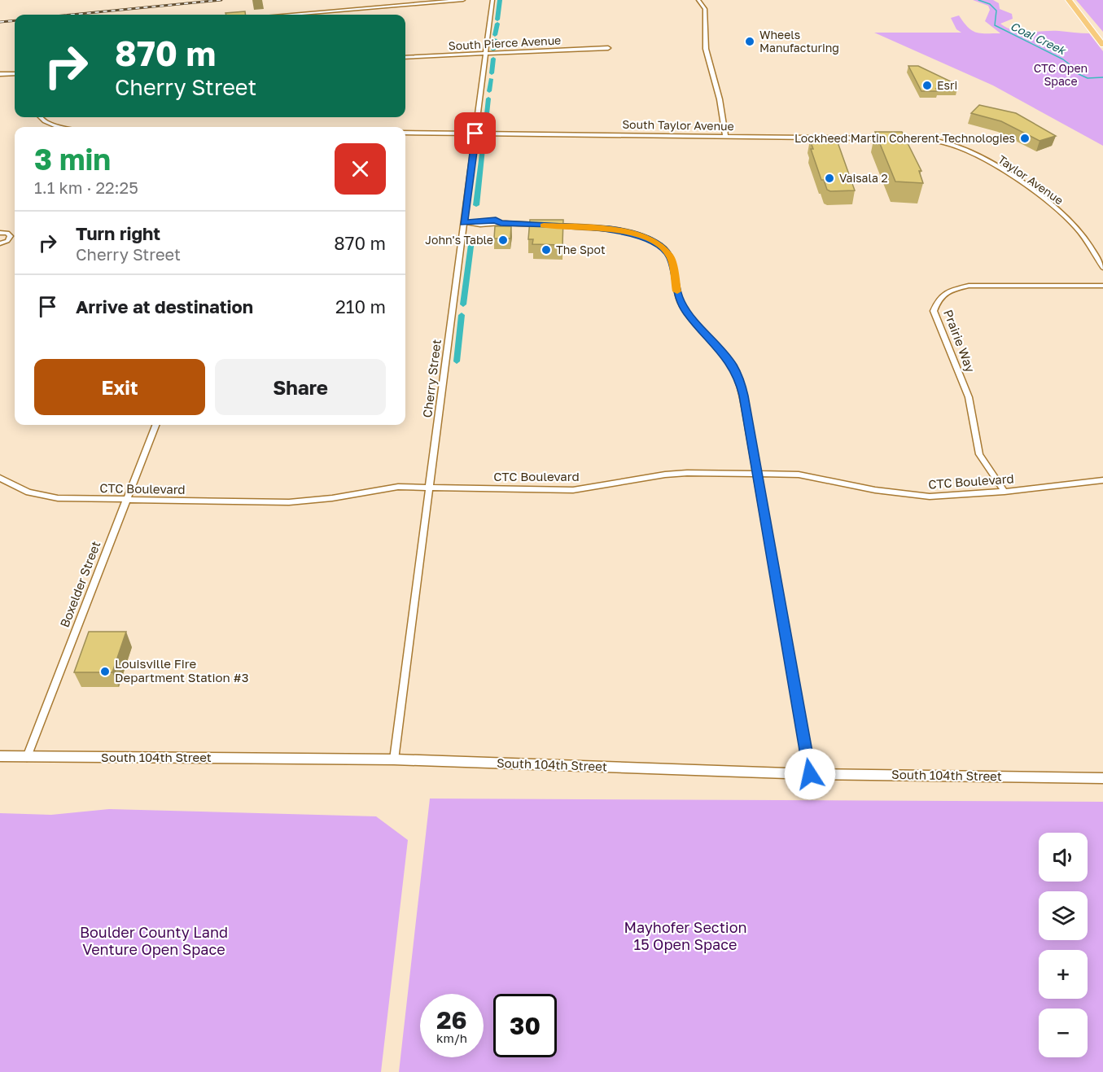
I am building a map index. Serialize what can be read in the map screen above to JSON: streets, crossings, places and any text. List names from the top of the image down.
{
  "streets": {
    "street": [
      "South Pierce Avenue",
      "South Taylor Avenue",
      "Taylor Avenue",
      "Prairie Way",
      "Cherry Street",
      "CTC Boulevard",
      "Boxelder Street",
      "South 104th Street"
    ]
  },
  "crossings": [
    ["South Pierce Avenue", "Cherry Street"],
    ["South Taylor Avenue", "Taylor Avenue"],
    ["South Taylor Avenue", "Cherry Street"],
    ["Prairie Way", "CTC Boulevard"],
    ["Cherry Street", "CTC Boulevard"],
    ["Cherry Street", "South 104th Street"],
    ["CTC Boulevard", "Boxelder Street"],
    ["Boxelder Street", "South 104th Street"]
  ],
  "water": ["Coal Creek"],
  "parks": ["CTC Open Space", "Mayhofer Section 15 Open Space", "Boulder County Land Venture Open Space"],
  "places": [
    "Wheels Manufacturing",
    "Esri",
    "Lockheed Martin Coherent Technologies",
    "Vaisala 2",
    "John's Table",
    "The Spot",
    "Louisville Fire Department Station #3"
  ],
  "page": {
    "turn": ["870 m", "Cherry Street"],
    "heading": ["3 min", "1.1 km · 22:25"],
    "list": [
      {
        "name": "Turn right",
        "note": "Cherry Street",
        "value": "870 m"
      },
      {
        "name": "Arrive at destination",
        "value": "210 m"
      }
    ],
    "buttons": ["Exit", "Share"],
    "map_buttons": ["+", "−"],
    "speed": "26 km/h",
    "limit": "30"
  }
}
